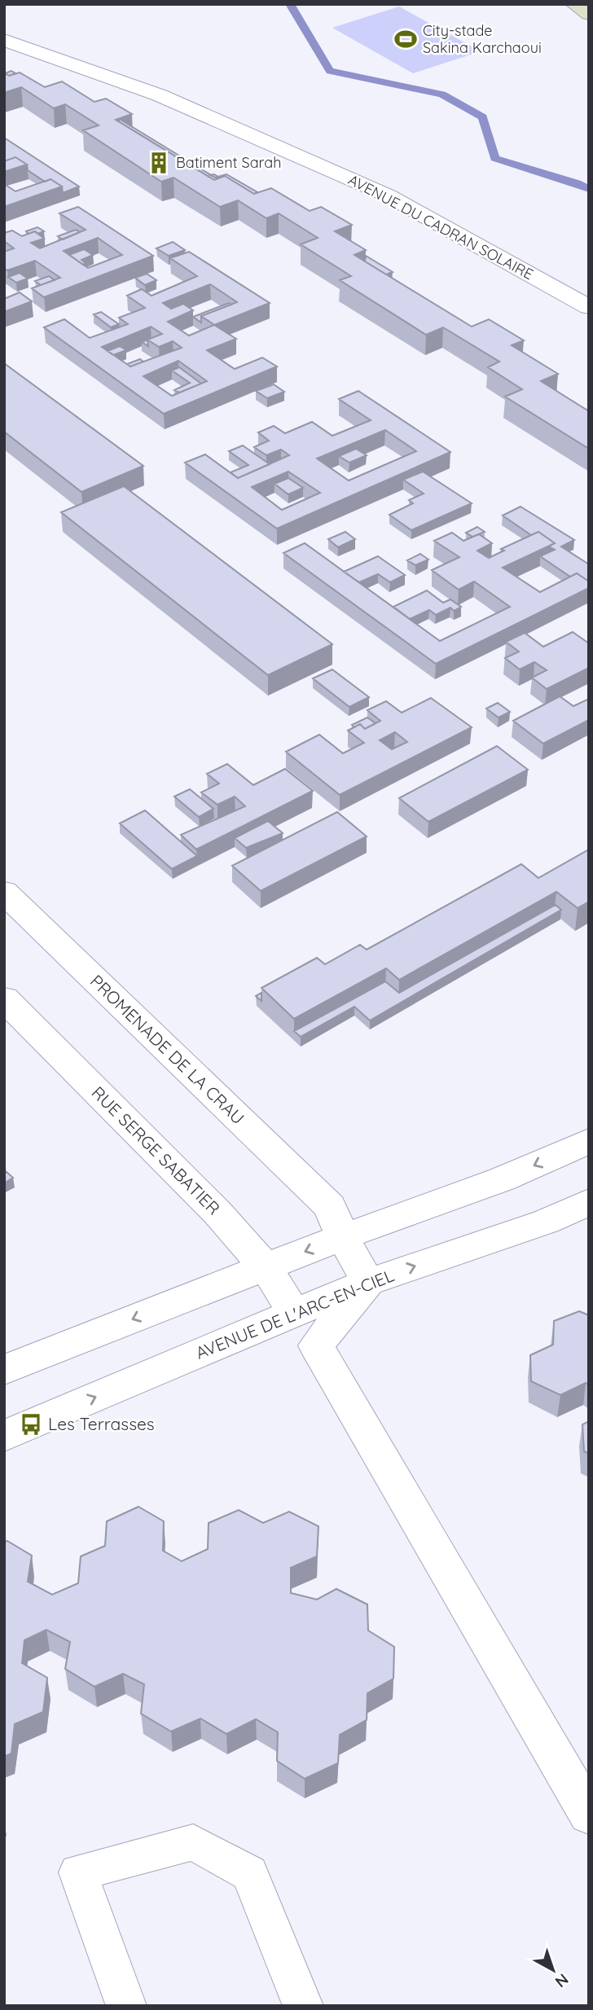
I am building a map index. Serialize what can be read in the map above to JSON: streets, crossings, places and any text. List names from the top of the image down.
{
  "streets": {
    "street": [
      "AVENUE DU CADRAN SOLAIRE",
      "PROMENADE DE LA CRAU",
      "RUE SERGE SABATIER",
      "AVENUE DE L'ARC-EN-CIEL"
    ]
  },
  "crossings": [
    ["PROMENADE DE LA CRAU", "AVENUE DE L'ARC-EN-CIEL"],
    ["RUE SERGE SABATIER", "AVENUE DE L'ARC-EN-CIEL"]
  ],
  "places": {
    "sports": ["City-stade Sakina Karchaoui"],
    "building": ["Batiment Sarah"],
    "bus stop": ["Les Terrasses"]
  },
  "north": "bottom right"
}
